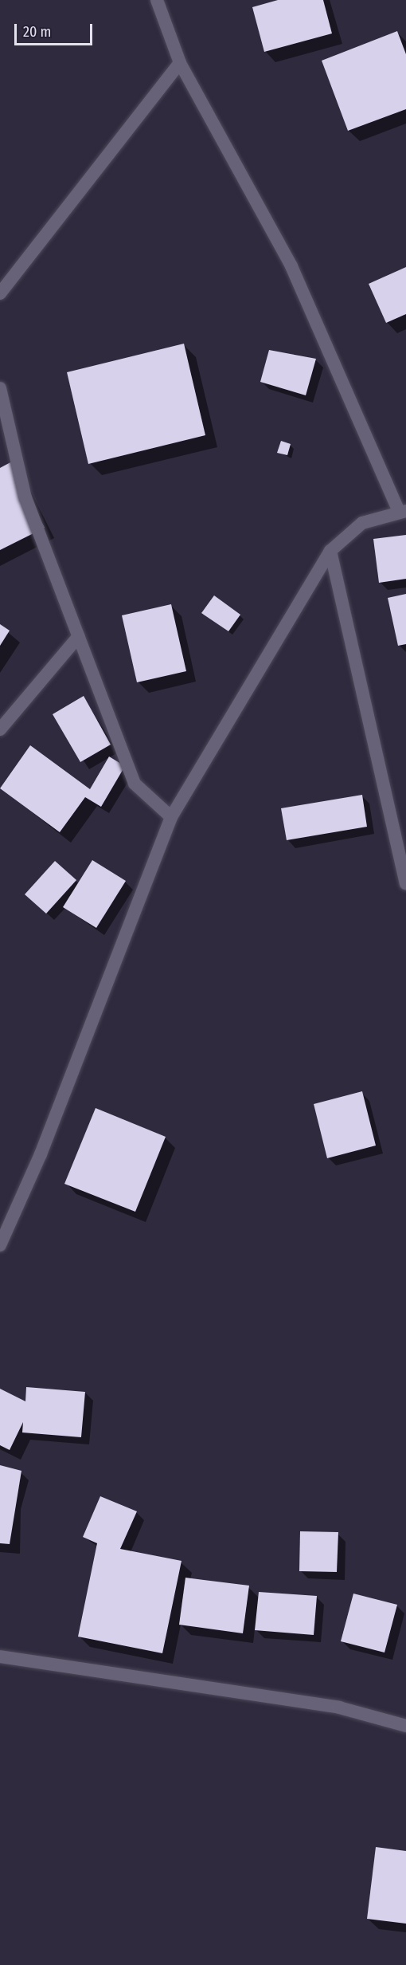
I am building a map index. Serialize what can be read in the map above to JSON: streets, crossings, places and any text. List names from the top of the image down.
{
  "scale_bar": "20 m"
}
